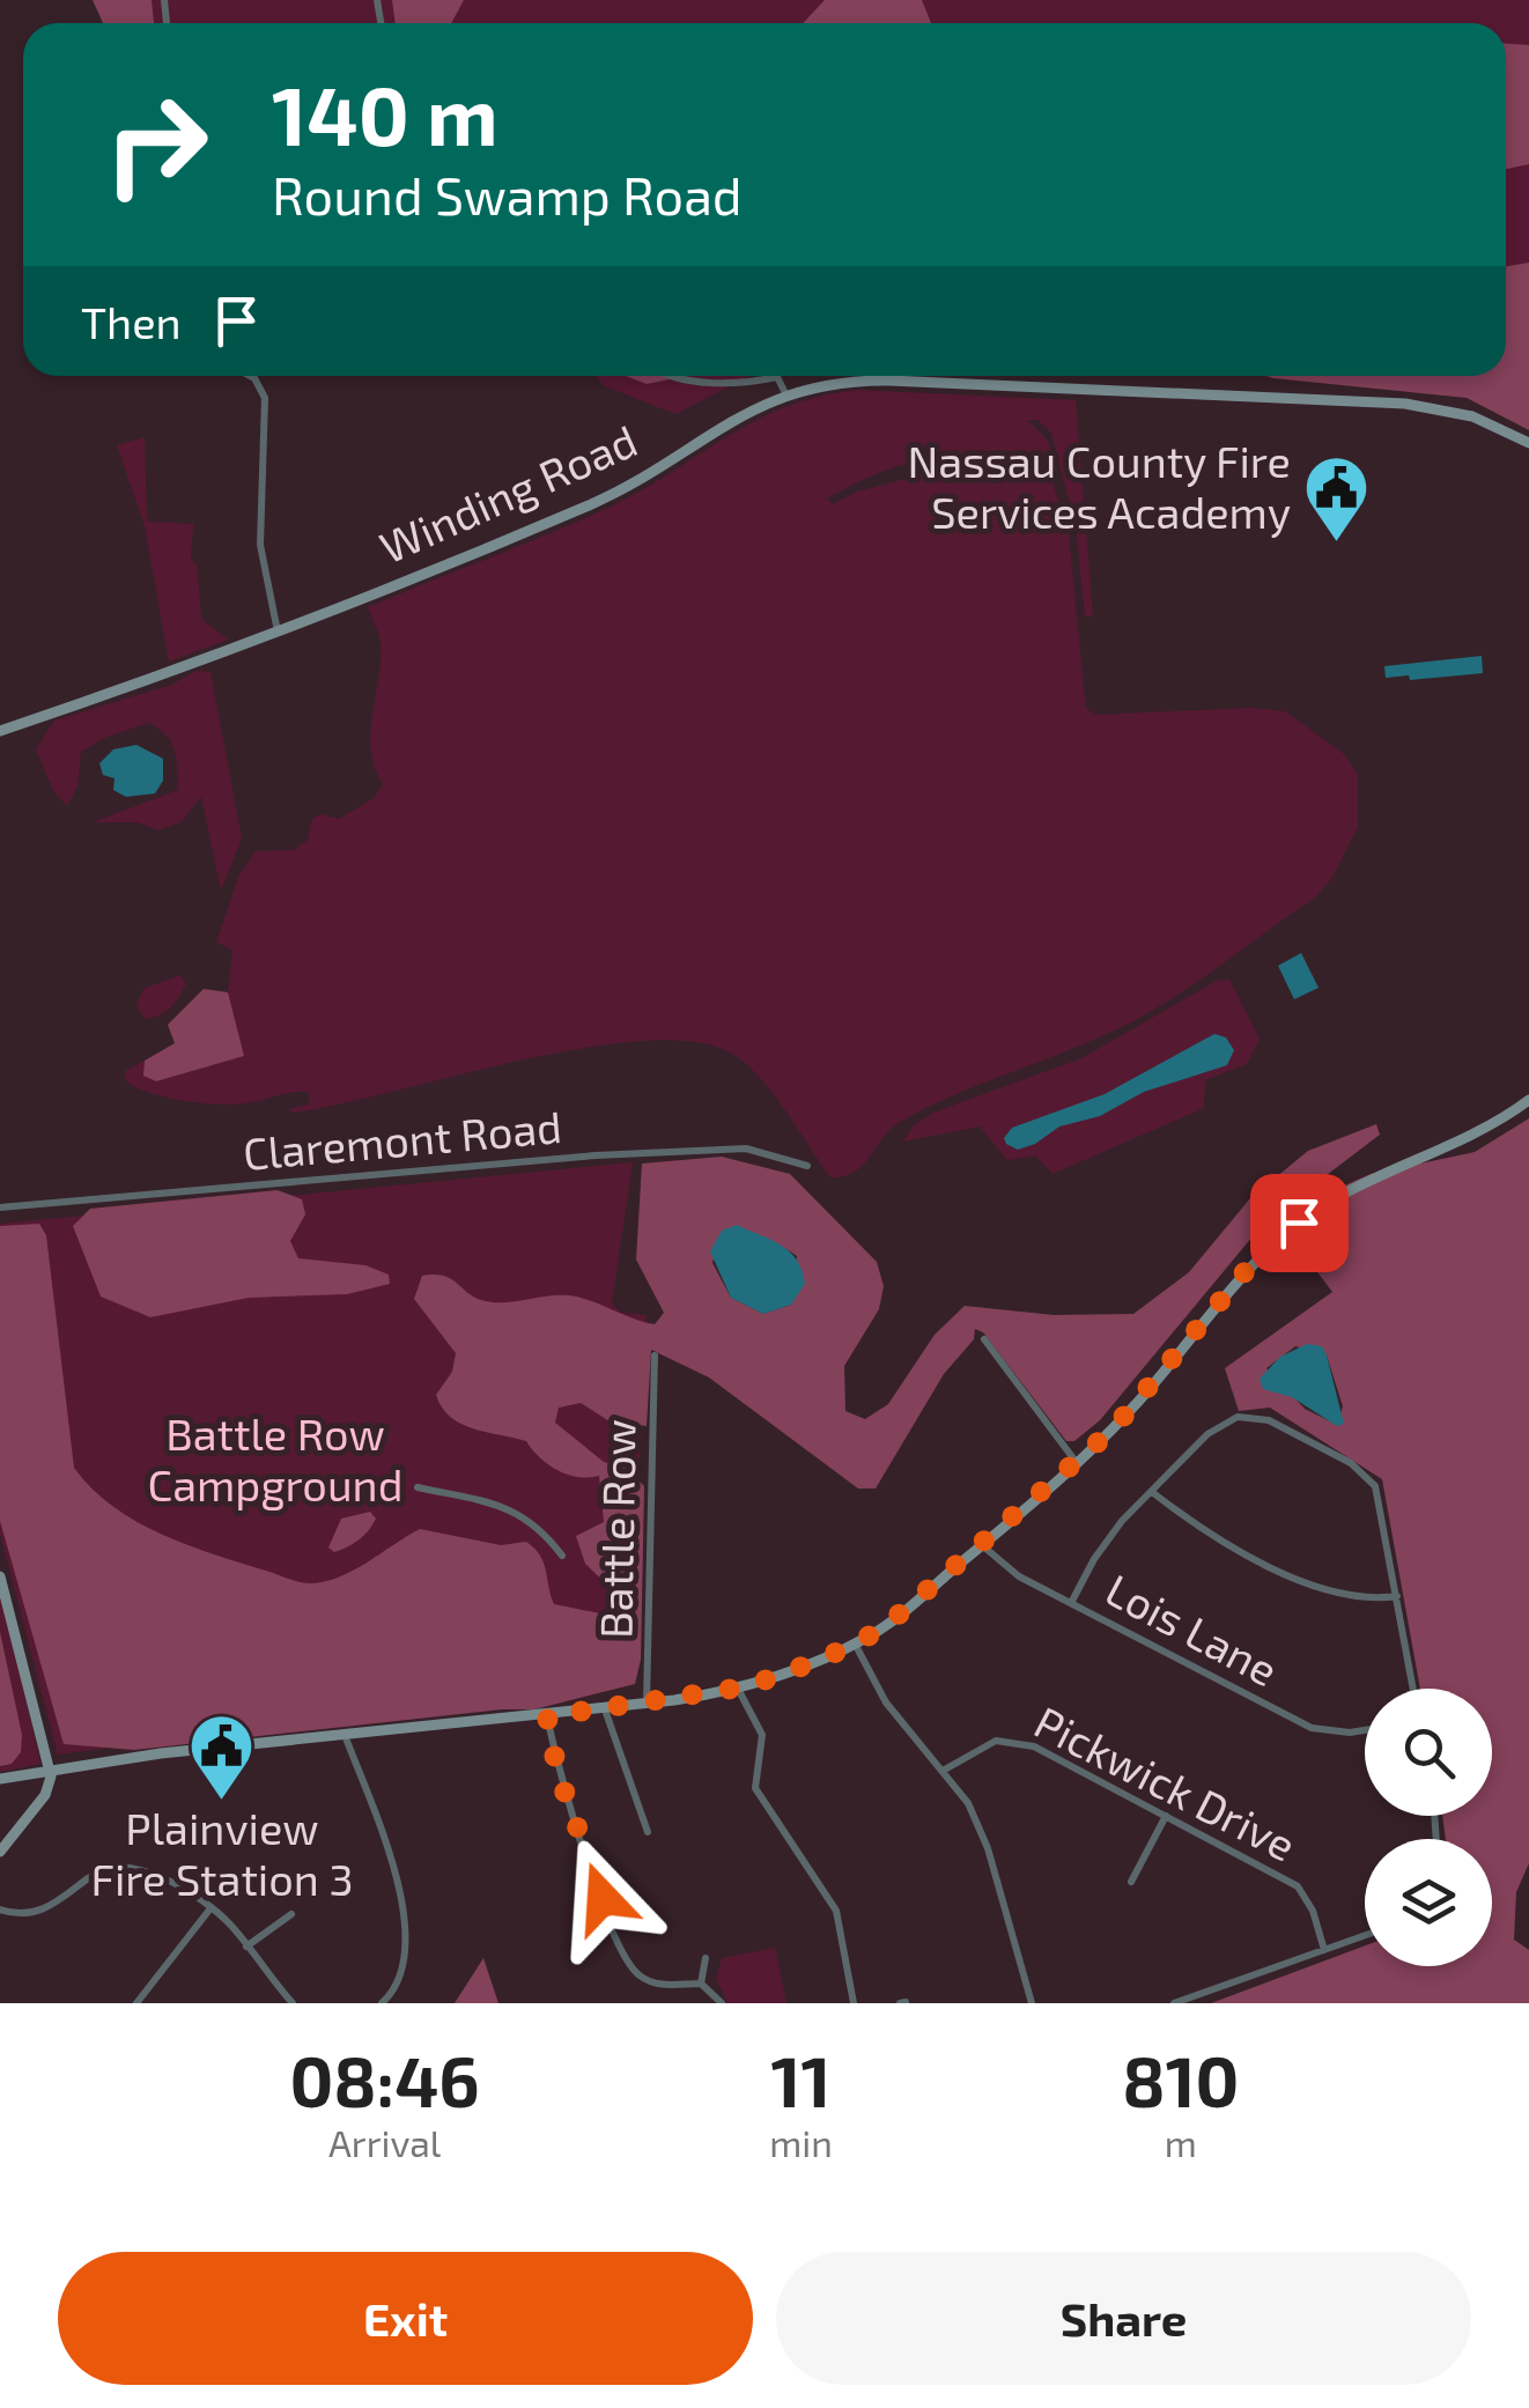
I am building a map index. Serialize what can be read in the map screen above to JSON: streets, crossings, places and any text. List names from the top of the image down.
{
  "streets": {
    "main road": ["Winding Road"],
    "street": [
      "Claremont Road",
      "Battle Row",
      "Lois Lane",
      "Pickwick Drive"
    ]
  },
  "parks": ["Battle Row Campground"],
  "places": {
    "public building": ["Nassau County Fire Services Academy", "Plainview Fire Station 3"]
  },
  "page": {
    "turn": ["140 m", "Round Swamp Road"],
    "then": "Then",
    "eta": [
      "08:46",
      "Arrival",
      "11",
      "min",
      "810",
      "m"
    ],
    "buttons": ["Exit", "Share"]
  }
}
